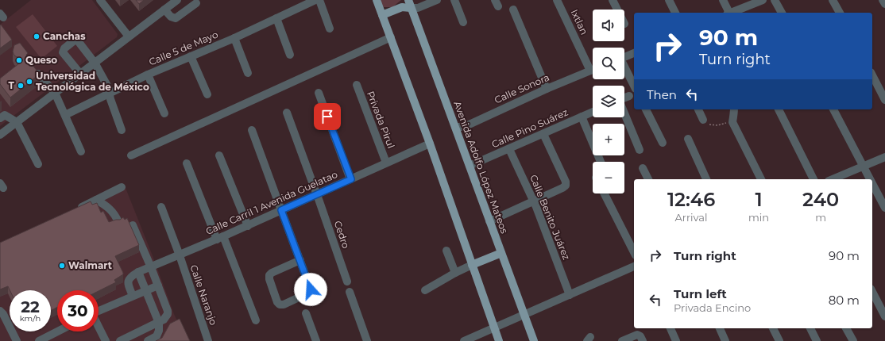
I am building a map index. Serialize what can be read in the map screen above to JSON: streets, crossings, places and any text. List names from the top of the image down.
{
  "streets": {
    "main road": ["Avenida Adolfo López Mateos"],
    "street": [
      "Ixtlan",
      "Calle 5 de Mayo",
      "Calle Sonora",
      "Privada Pirul",
      "Calle Pino Suárez",
      "Calle Carril 1 Avenida Guelatao",
      "Calle Benito Juárez",
      "Cedro",
      "Calle Naranjo"
    ]
  },
  "crossings": [
    ["Ixtlan", "Calle Sonora"],
    ["Calle Sonora", "Avenida Adolfo López Mateos"],
    ["Privada Pirul", "Calle Carril 1 Avenida Guelatao"],
    ["Calle Pino Suárez", "Avenida Adolfo López Mateos"],
    ["Calle Pino Suárez", "Calle Benito Juárez"],
    ["Calle Carril 1 Avenida Guelatao", "Cedro"],
    ["Calle Carril 1 Avenida Guelatao", "Calle Naranjo"]
  ],
  "places": [
    "Canchas",
    "Queso",
    "Universidad Tecnológica de México",
    "T",
    "Walmart"
  ],
  "page": {
    "map_buttons": ["+", "−"],
    "turn": ["90 m", "Turn right"],
    "then": "Then",
    "eta": [
      "12:46",
      "Arrival",
      "1",
      "min",
      "240",
      "m"
    ],
    "list": [
      {
        "name": "Turn right",
        "value": "90 m"
      },
      {
        "name": "Turn left",
        "note": "Privada Encino",
        "value": "80 m"
      }
    ],
    "speed": "22 km/h",
    "limit": "30"
  }
}
